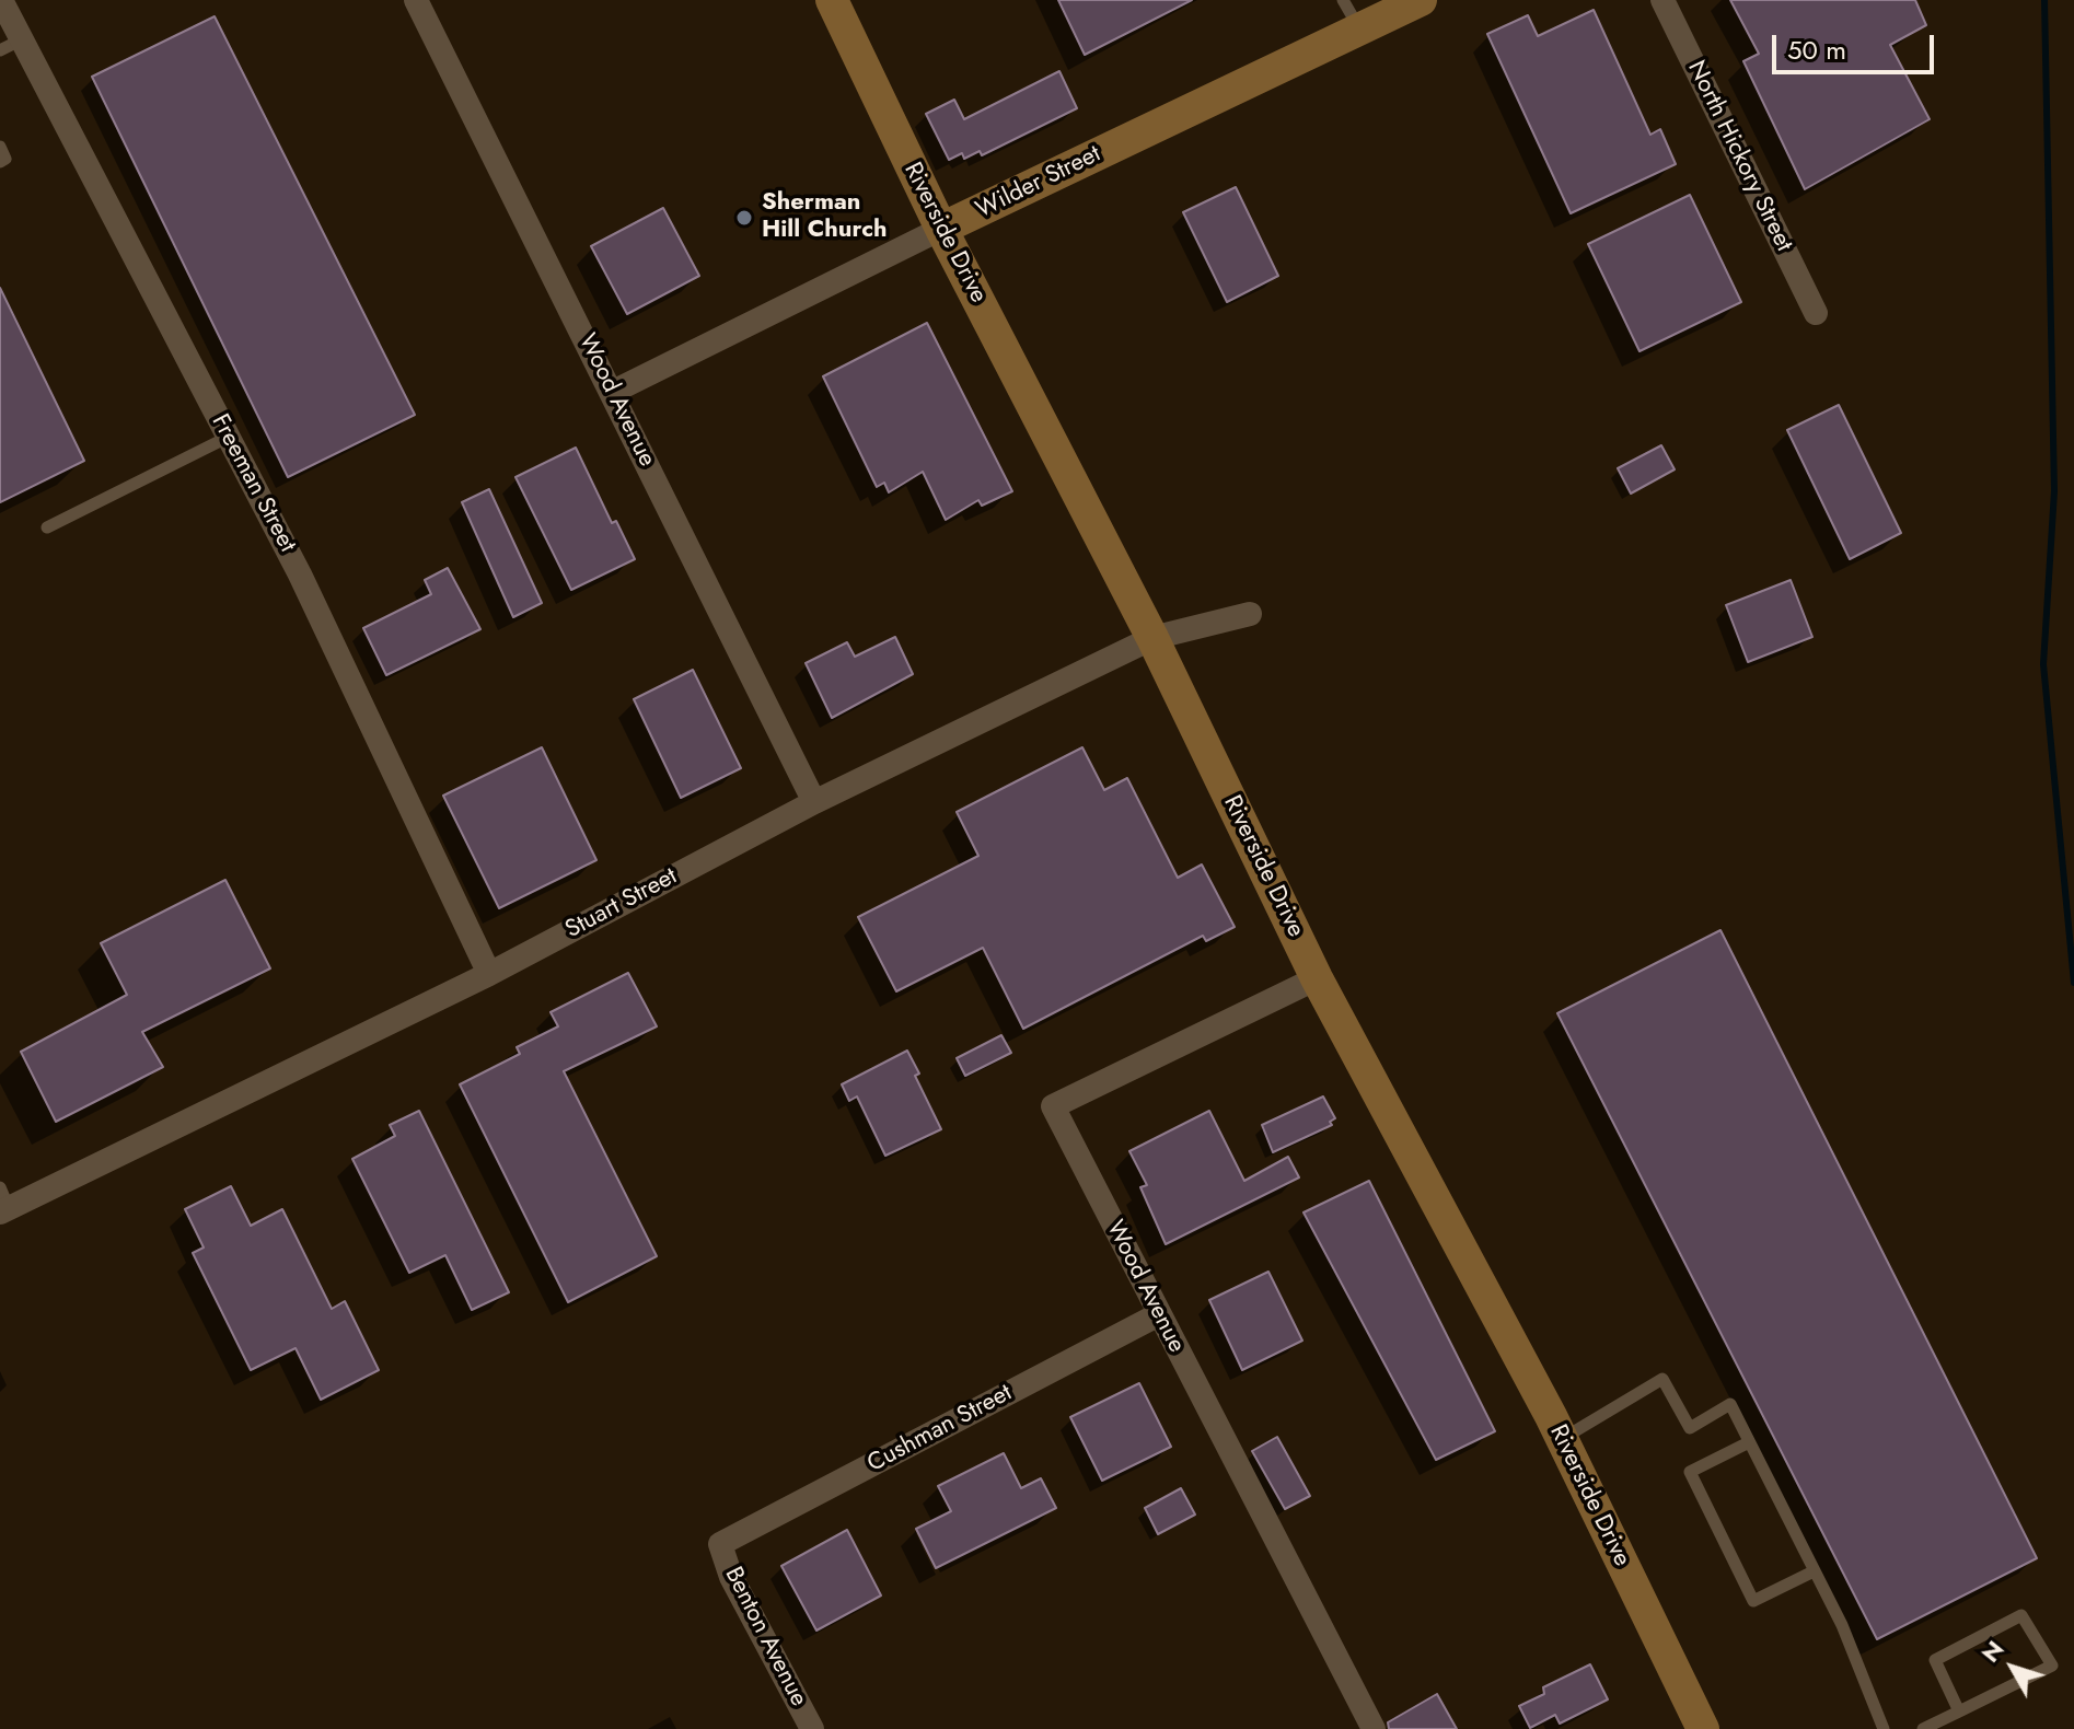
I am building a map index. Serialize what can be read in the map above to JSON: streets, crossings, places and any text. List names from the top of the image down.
{
  "streets": {
    "street": [
      "North Hickory Street",
      "Wilder Street",
      "Riverside Drive",
      "Wood Avenue",
      "Freeman Street",
      "Stuart Street",
      "Cushman Street",
      "Benton Avenue"
    ]
  },
  "crossings": [
    ["Wilder Street", "Riverside Drive"],
    ["Wilder Street", "Wood Avenue"],
    ["Riverside Drive", "Wood Avenue"],
    ["Riverside Drive", "Stuart Street"],
    ["Wood Avenue", "Stuart Street"],
    ["Wood Avenue", "Cushman Street"],
    ["Freeman Street", "Stuart Street"],
    ["Cushman Street", "Benton Avenue"]
  ],
  "places": ["Sherman Hill Church"],
  "scale_bar": "50 m",
  "north": "top left"
}
